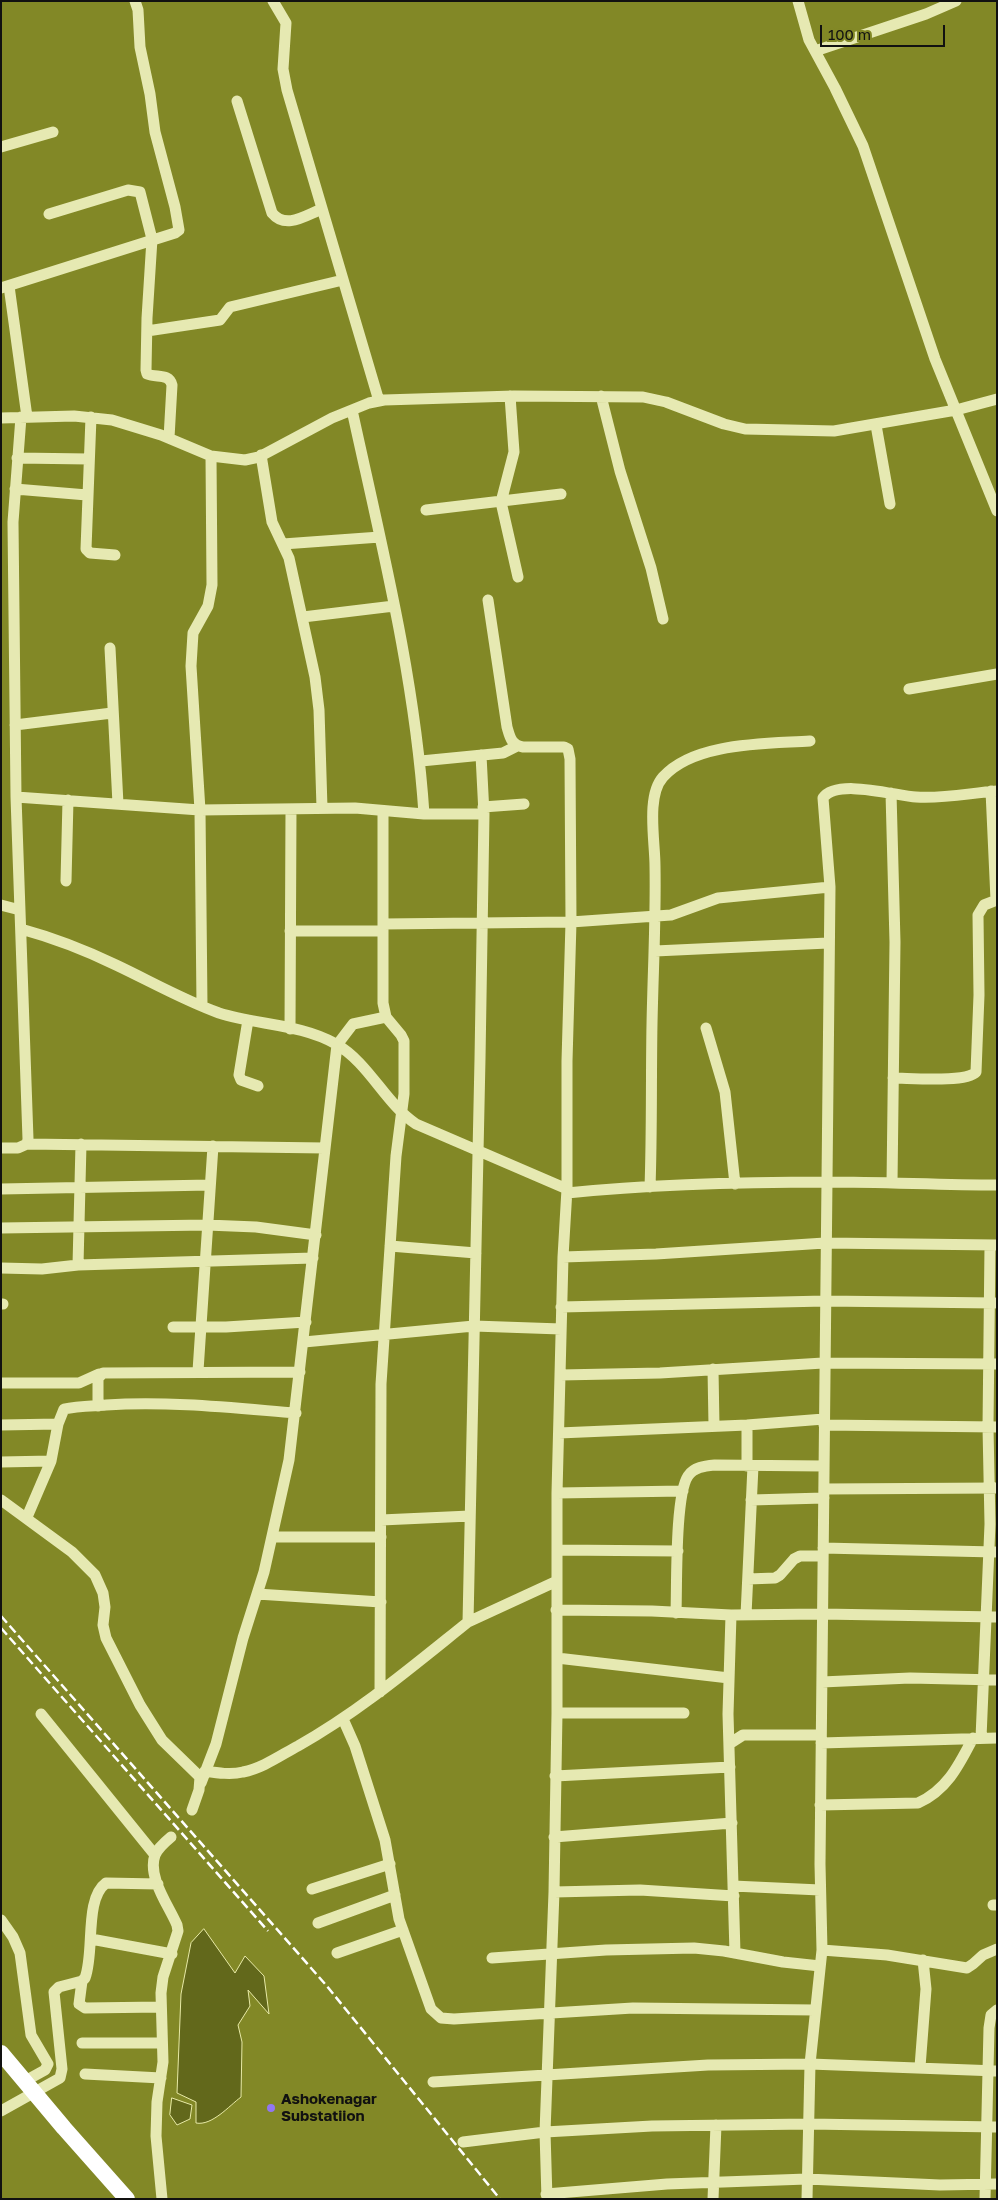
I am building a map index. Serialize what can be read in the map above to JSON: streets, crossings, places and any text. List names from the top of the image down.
{
  "places": ["Ashokenagar Substatiion"],
  "scale_bar": "100 m"
}
